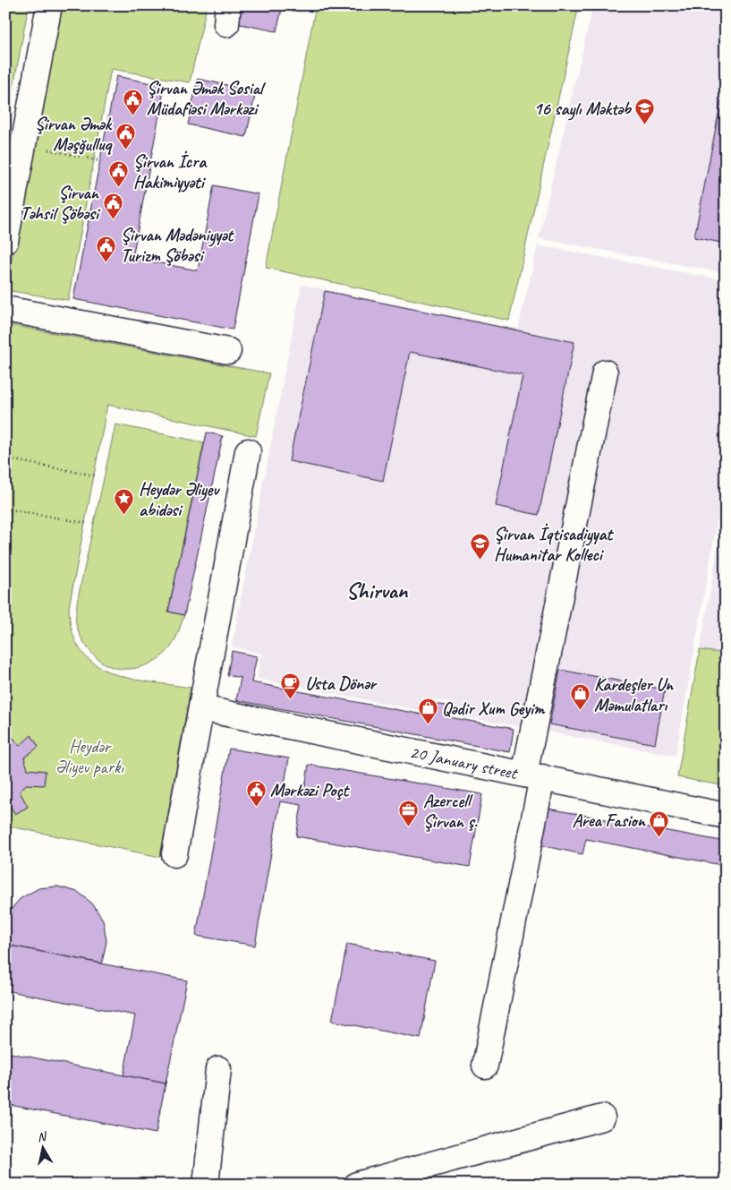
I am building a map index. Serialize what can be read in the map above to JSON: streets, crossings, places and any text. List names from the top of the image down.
{
  "streets": {
    "street": ["20 January street"]
  },
  "districts": ["Shirvan"],
  "parks": ["Heydər Əliyev parkı"],
  "places": {
    "public building": [
      "Şirvan Əmək Sosial Müdafiəsi Mərkəzi",
      "Şirvan Əmək Məşğulluq",
      "Şirvan İcra Hakimiyyəti",
      "Şirvan Təhsil Şöbəsi",
      "Şirvan Mədəniyyət Turizm Şöbəsi",
      "Mərkəzi Poçt"
    ],
    "school or university": ["16 saylı Məktəb", "Şirvan İqtisadiyyat Humanitar Kolleci"],
    "place": ["Heydər Əliyev abidəsi"],
    "cafe": ["Usta Dönər"],
    "shop": ["Kardeşler Un Məmulatları", "Qədir Xum Geyim", "Area Fasion"],
    "office": ["Azercell Şirvan ş."]
  },
  "north": "top"
}
